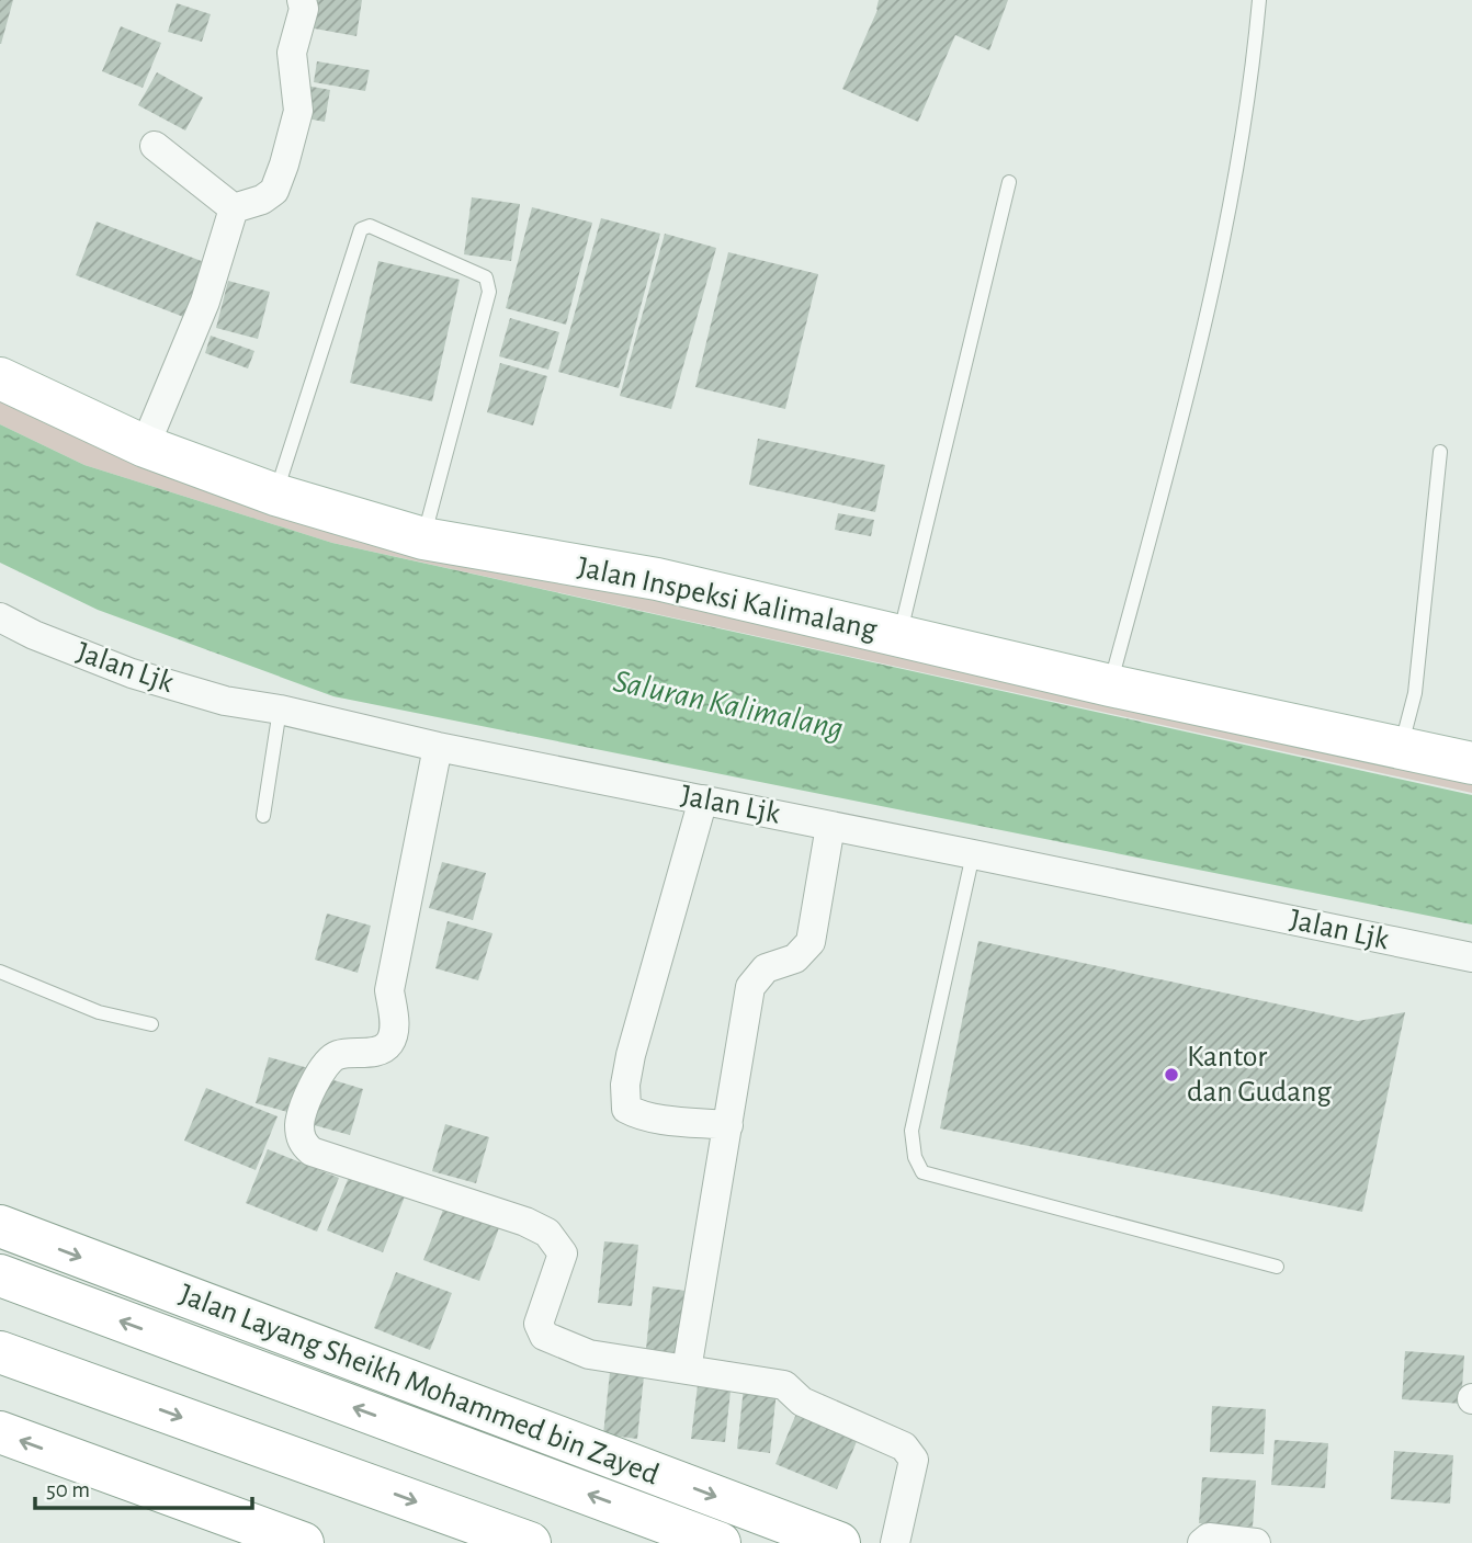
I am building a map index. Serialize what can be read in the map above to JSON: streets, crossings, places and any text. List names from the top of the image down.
{
  "streets": {
    "main road": ["Jalan Inspeksi Kalimalang", "Jalan Layang Sheikh Mohammed bin Zayed"],
    "street": ["Jalan Ljk"]
  },
  "water": ["Saluran Kalimalang"],
  "places": ["Kantor dan Gudang"],
  "scale_bar": "50 m"
}
